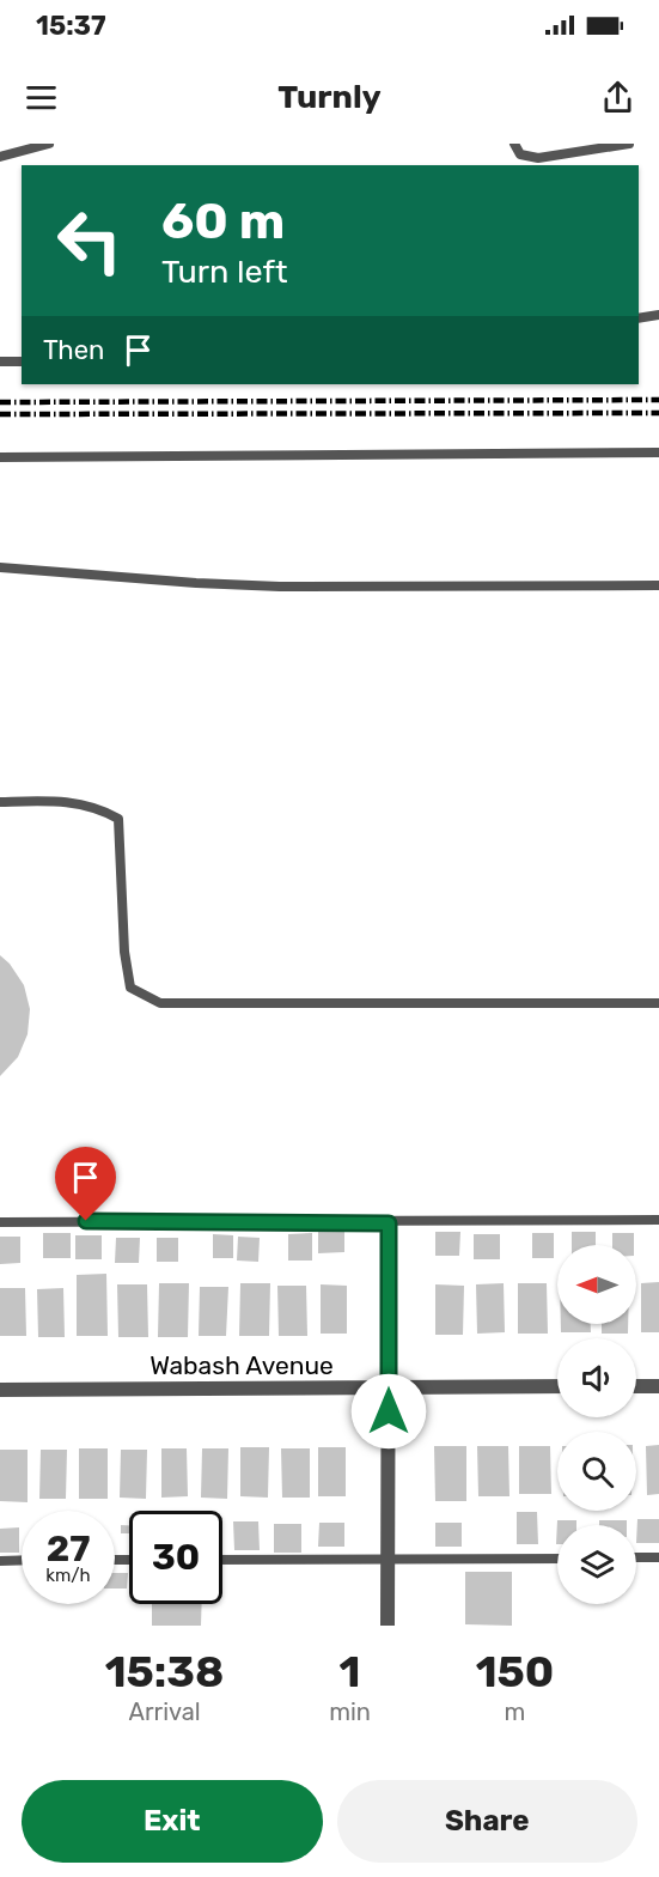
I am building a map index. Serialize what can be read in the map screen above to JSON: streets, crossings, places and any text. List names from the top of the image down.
{
  "streets": {
    "street": ["Wabash Avenue"]
  },
  "north": "left",
  "page": {
    "status": "15:37",
    "header": "Turnly",
    "turn": ["60 m", "Turn left"],
    "then": "Then",
    "speed": "27 km/h",
    "limit": "30",
    "eta": [
      "15:38",
      "Arrival",
      "1",
      "min",
      "150",
      "m"
    ],
    "buttons": ["Exit", "Share"]
  }
}
